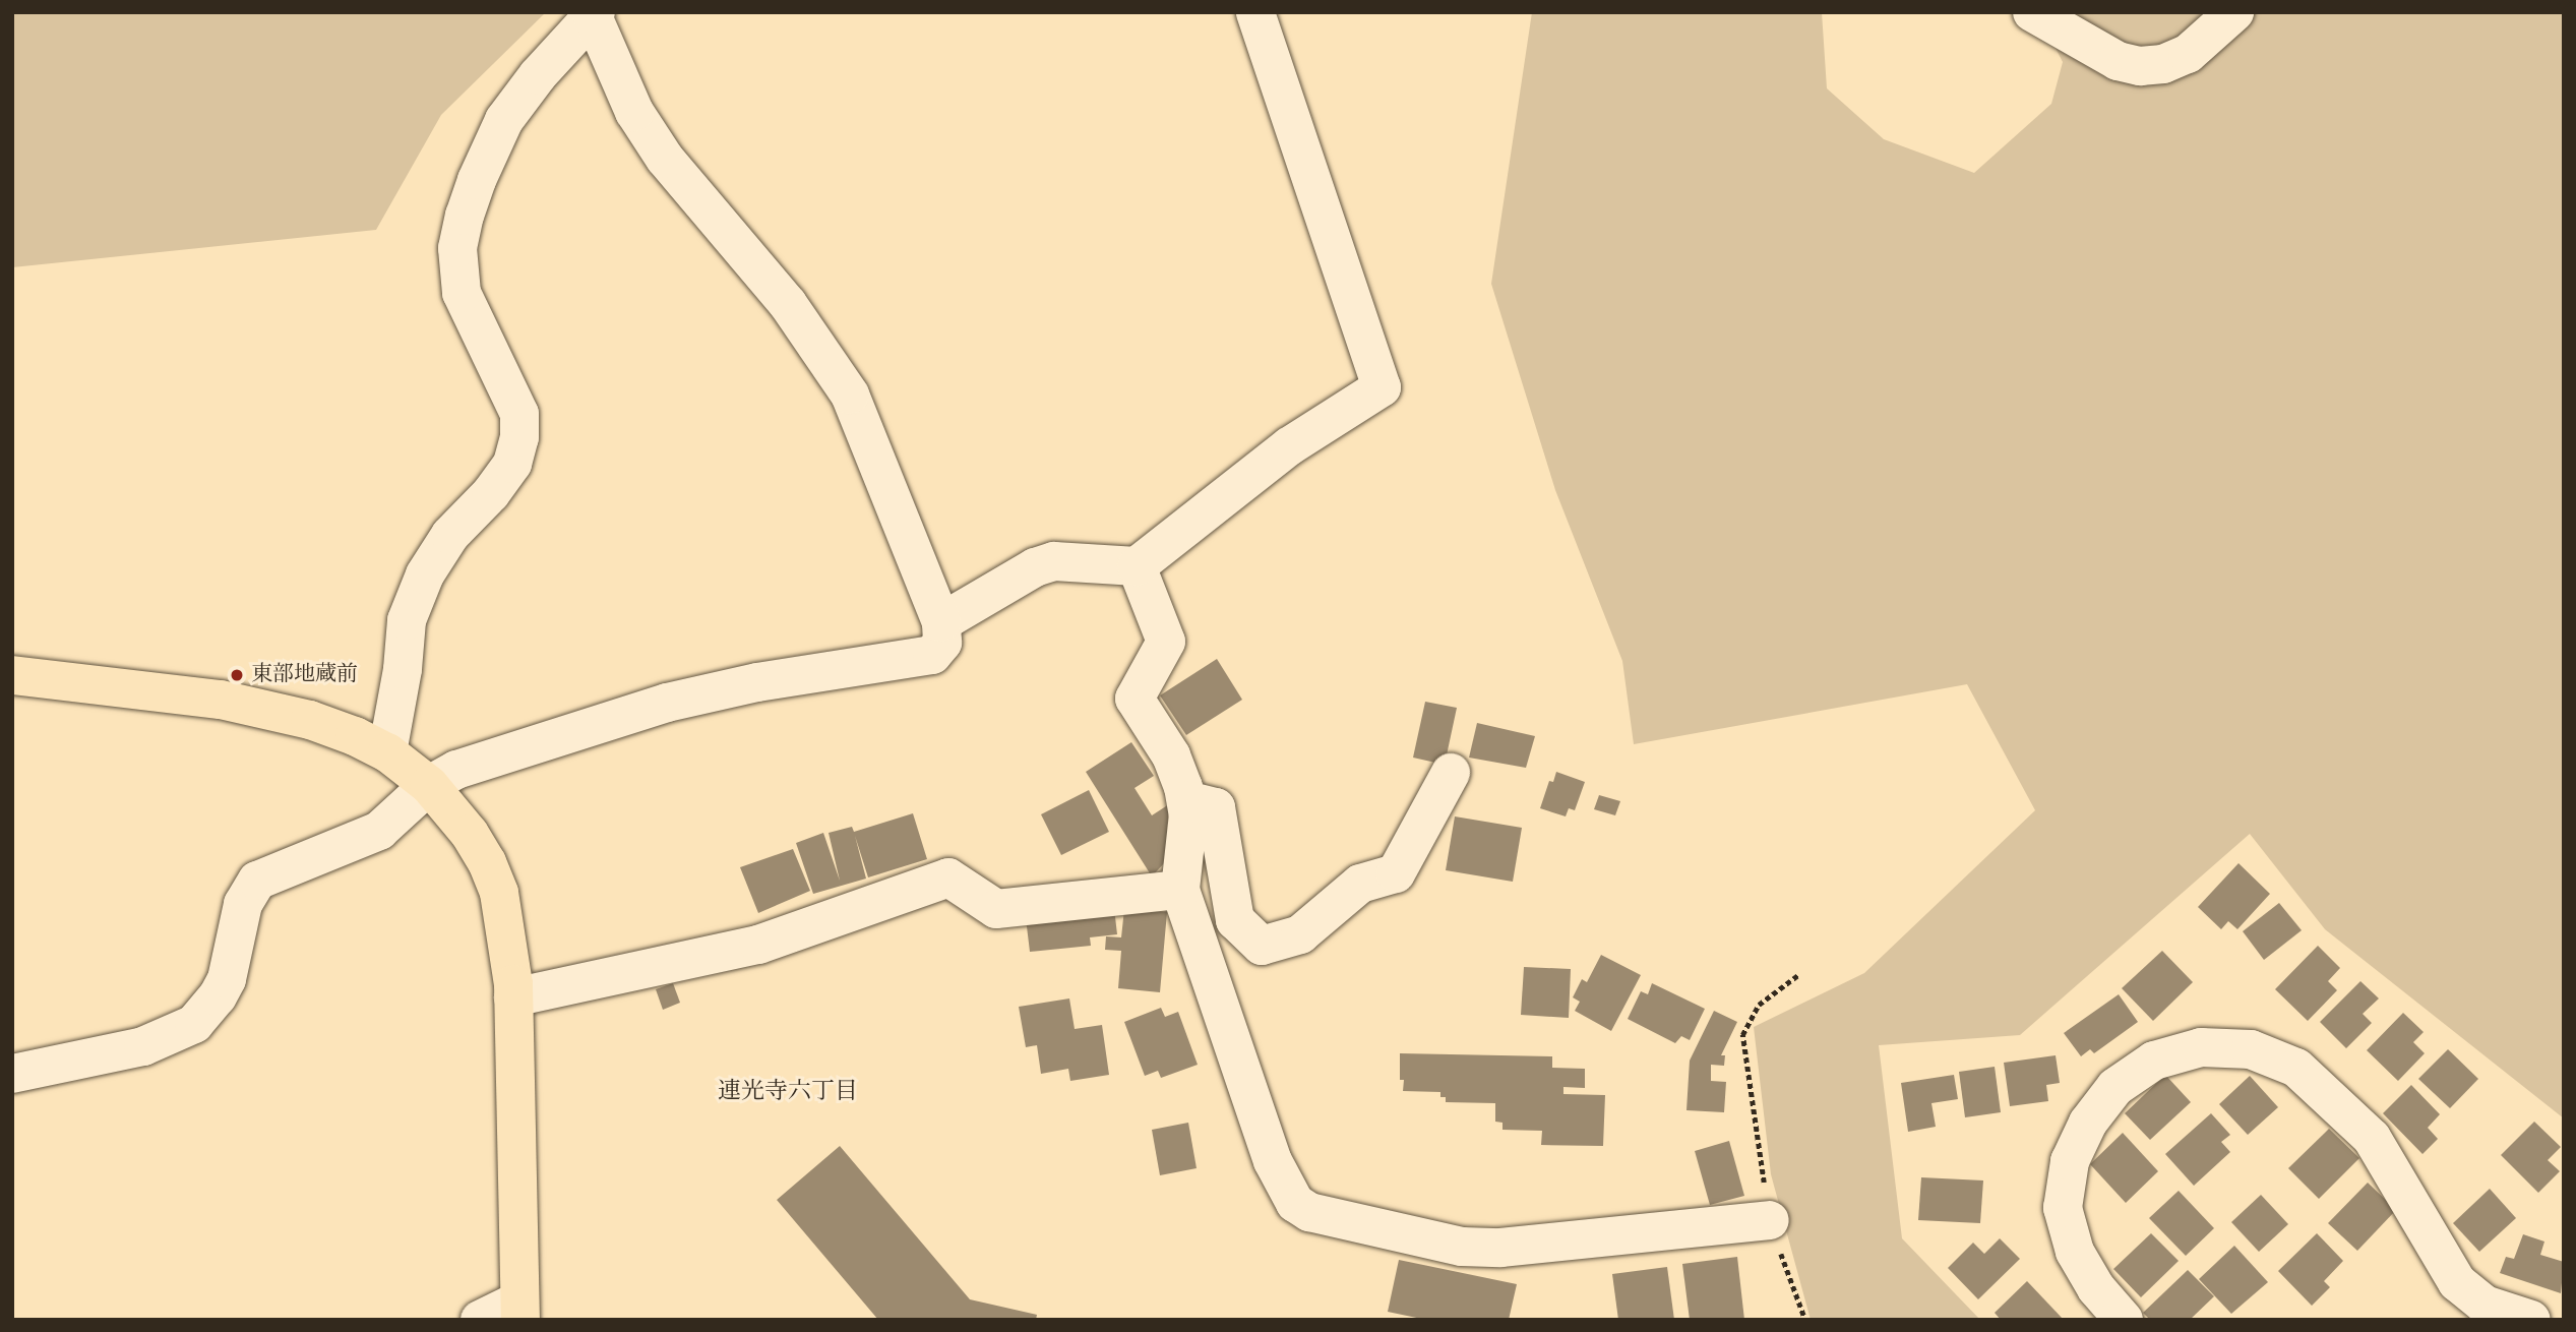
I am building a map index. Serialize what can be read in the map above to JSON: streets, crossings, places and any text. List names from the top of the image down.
{
  "districts": ["連光寺六丁目"],
  "places": ["東部地蔵前"]
}
